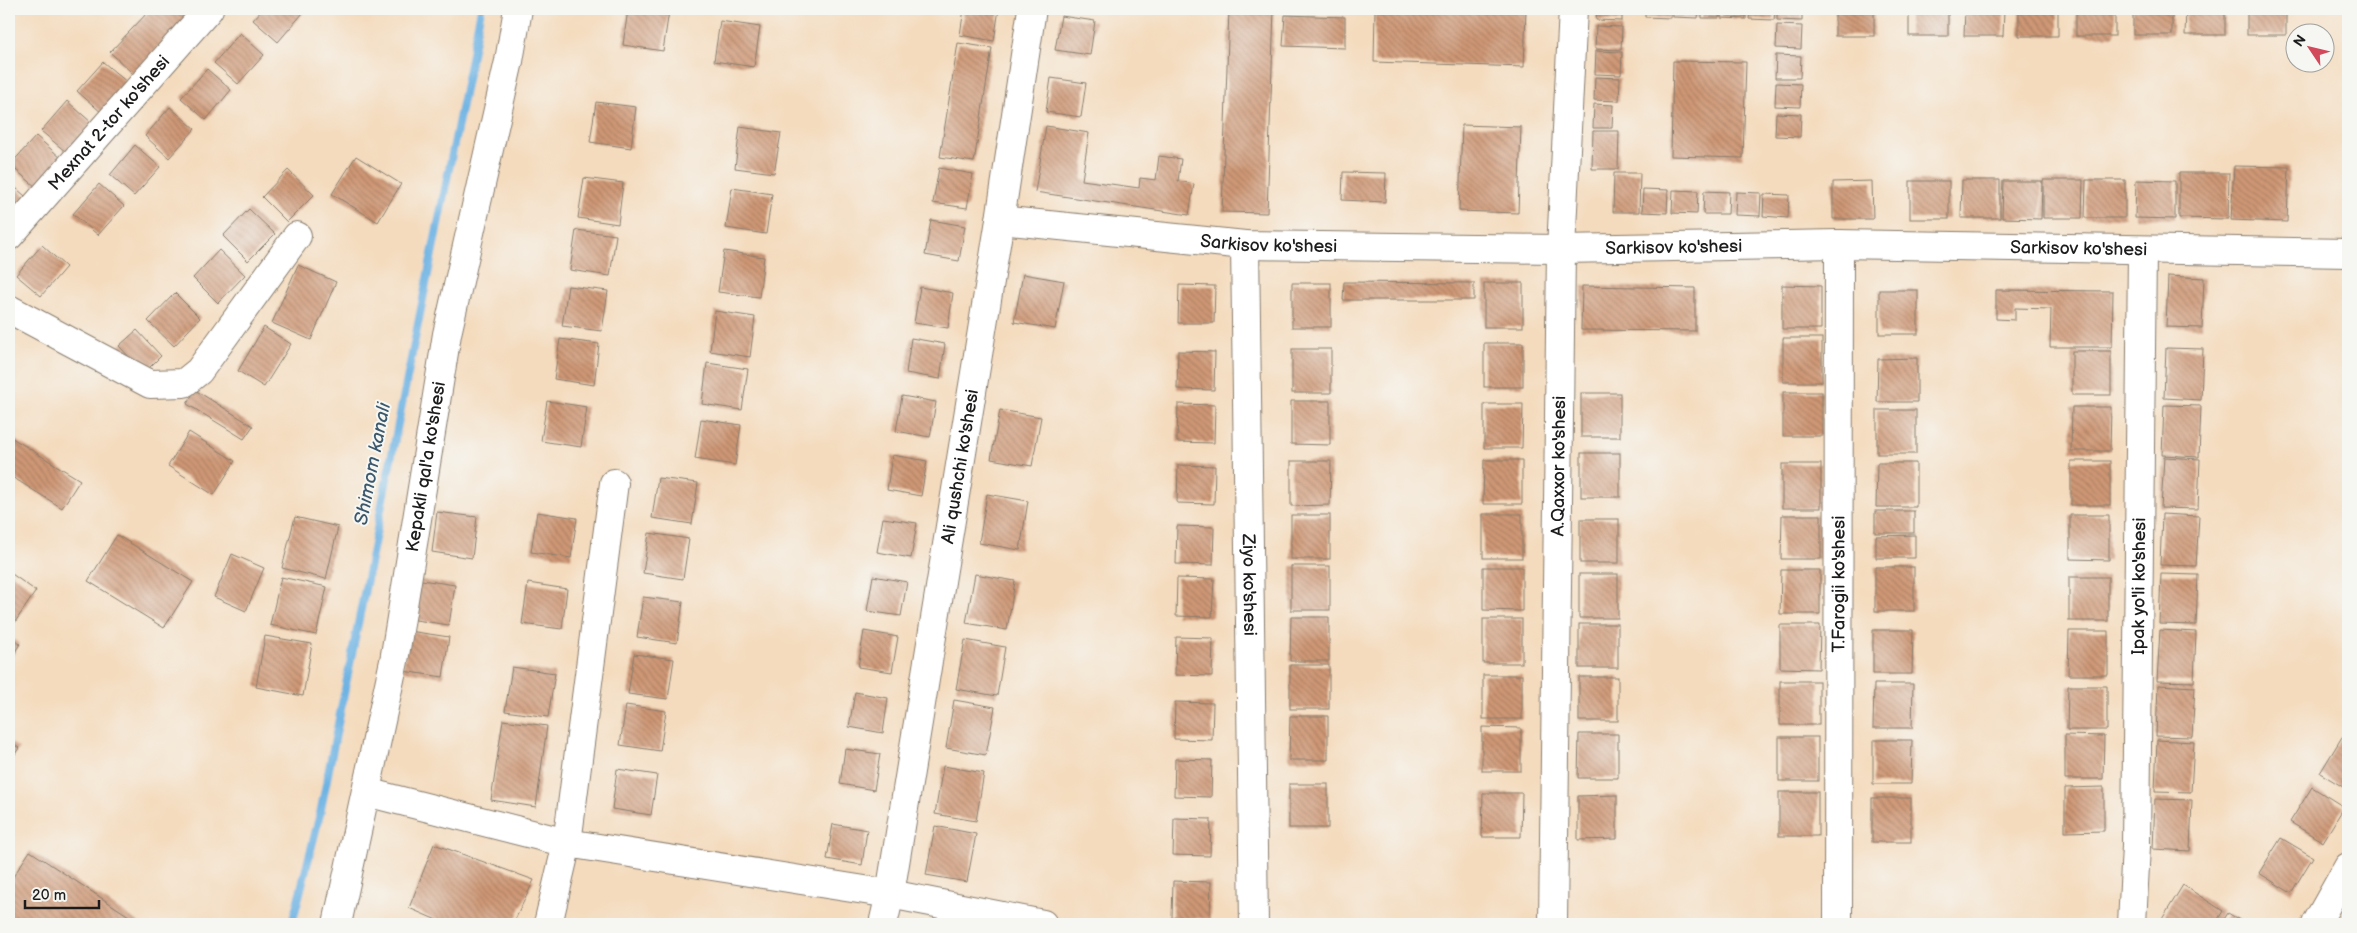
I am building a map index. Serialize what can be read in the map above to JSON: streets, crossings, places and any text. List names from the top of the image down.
{
  "streets": {
    "street": [
      "Mexnat 2-tor ko'shesi",
      "Sarkisov ko'shesi",
      "Kepakli qal'a ko'shesi",
      "A.Qaxxor ko'shesi",
      "Ali qushchi ko'shesi",
      "T.Farogii ko'shesi",
      "Ziyo ko'shesi",
      "Ipak yo'li ko'shesi"
    ]
  },
  "crossings": [
    ["Sarkisov ko'shesi", "A.Qaxxor ko'shesi"],
    ["Sarkisov ko'shesi", "Ali qushchi ko'shesi"],
    ["Sarkisov ko'shesi", "T.Farogii ko'shesi"],
    ["Sarkisov ko'shesi", "Ziyo ko'shesi"],
    ["Sarkisov ko'shesi", "Ipak yo'li ko'shesi"]
  ],
  "water": ["Shimom kanali"],
  "scale_bar": "20 m",
  "north": "top left"
}
